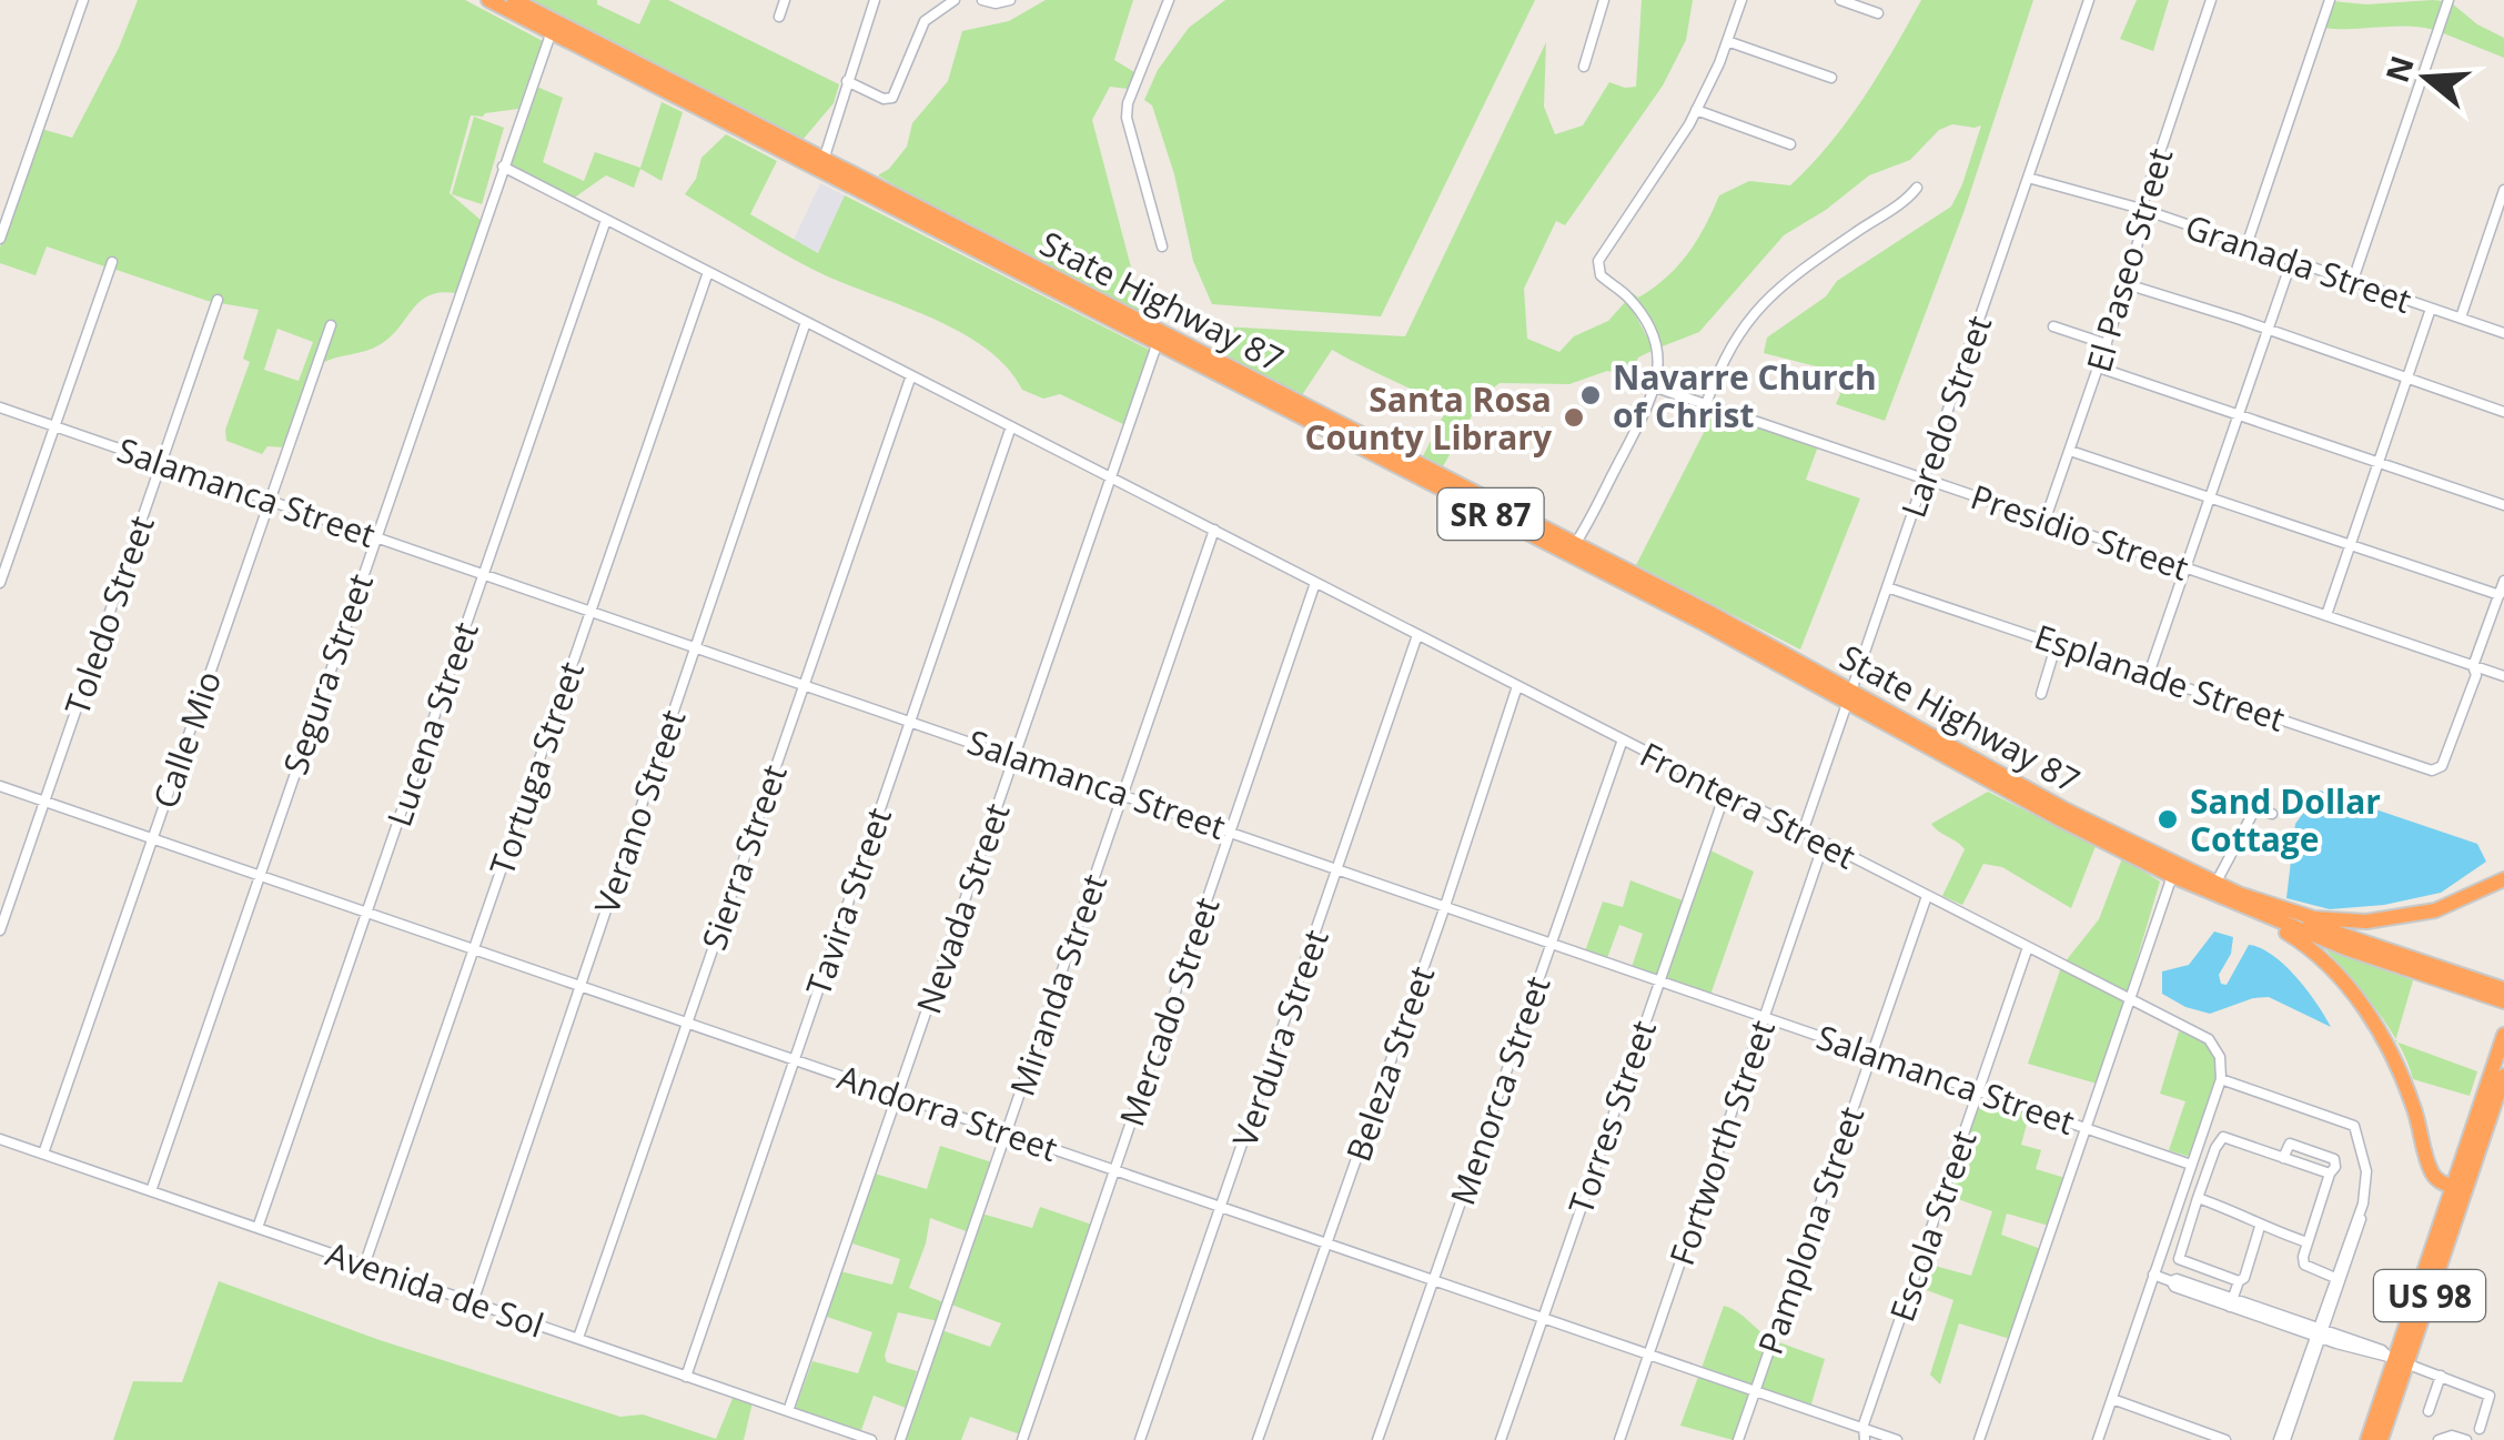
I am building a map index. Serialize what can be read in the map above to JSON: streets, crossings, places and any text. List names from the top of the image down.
{
  "streets": {
    "highway": ["State Highway 87", "SR 87", "US 98"],
    "street": [
      "El Paseo Street",
      "Granada Street",
      "Laredo Street",
      "Salamanca Street",
      "Presidio Street",
      "Toledo Street",
      "Segura Street",
      "Esplanade Street",
      "Lucena Street",
      "Calle Mio",
      "Tortuga Street",
      "Frontera Street",
      "Verano Street",
      "Sierra Street",
      "Tavira Street",
      "Nevada Street",
      "Miranda Street",
      "Mercado Street",
      "Verdura Street",
      "Beleza Street",
      "Menorca Street",
      "Andorra Street",
      "Torres Street",
      "Fortworth Street",
      "Escola Street",
      "Pamplona Street",
      "Avenida de Sol"
    ]
  },
  "crossings": [
    ["El Paseo Street", "Granada Street"],
    ["El Paseo Street", "Presidio Street"],
    ["Granada Street", "Laredo Street"],
    ["State Highway 87", "Laredo Street"],
    ["State Highway 87", "SR 87"],
    ["Laredo Street", "SR 87"],
    ["Laredo Street", "Presidio Street"],
    ["Laredo Street", "Esplanade Street"],
    ["Laredo Street", "Frontera Street"],
    ["Salamanca Street", "Toledo Street"],
    ["Salamanca Street", "Segura Street"],
    ["Salamanca Street", "Lucena Street"],
    ["Salamanca Street", "Calle Mio"],
    ["Salamanca Street", "Tortuga Street"],
    ["Salamanca Street", "Verano Street"],
    ["Salamanca Street", "Sierra Street"],
    ["Salamanca Street", "Tavira Street"],
    ["Salamanca Street", "Nevada Street"],
    ["Salamanca Street", "Miranda Street"],
    ["Salamanca Street", "Mercado Street"],
    ["Salamanca Street", "Verdura Street"],
    ["Salamanca Street", "Beleza Street"],
    ["Salamanca Street", "Menorca Street"],
    ["Salamanca Street", "Torres Street"],
    ["Salamanca Street", "Fortworth Street"],
    ["Salamanca Street", "Escola Street"],
    ["Salamanca Street", "Pamplona Street"],
    ["SR 87", "Segura Street"],
    ["SR 87", "Nevada Street"],
    ["Presidio Street", "Esplanade Street"],
    ["Toledo Street", "Andorra Street"],
    ["Segura Street", "Frontera Street"],
    ["Segura Street", "Andorra Street"],
    ["Segura Street", "Avenida de Sol"],
    ["Lucena Street", "Frontera Street"],
    ["Lucena Street", "Andorra Street"],
    ["Lucena Street", "Avenida de Sol"],
    ["Calle Mio", "Andorra Street"],
    ["Calle Mio", "Avenida de Sol"],
    ["Tortuga Street", "Frontera Street"],
    ["Tortuga Street", "Andorra Street"],
    ["Tortuga Street", "Avenida de Sol"],
    ["Frontera Street", "Verano Street"],
    ["Frontera Street", "Sierra Street"],
    ["Frontera Street", "Tavira Street"],
    ["Frontera Street", "Nevada Street"],
    ["Frontera Street", "Miranda Street"],
    ["Frontera Street", "Mercado Street"],
    ["Frontera Street", "Verdura Street"],
    ["Frontera Street", "Beleza Street"],
    ["Frontera Street", "Menorca Street"],
    ["Frontera Street", "Torres Street"],
    ["Frontera Street", "Fortworth Street"],
    ["Frontera Street", "Escola Street"],
    ["Frontera Street", "Pamplona Street"],
    ["Verano Street", "Andorra Street"],
    ["Verano Street", "Avenida de Sol"],
    ["Sierra Street", "Andorra Street"],
    ["Sierra Street", "Avenida de Sol"],
    ["Tavira Street", "Andorra Street"],
    ["Tavira Street", "Avenida de Sol"],
    ["Nevada Street", "Andorra Street"],
    ["Nevada Street", "Avenida de Sol"],
    ["Miranda Street", "Andorra Street"],
    ["Mercado Street", "Andorra Street"],
    ["Verdura Street", "Andorra Street"],
    ["Beleza Street", "Andorra Street"],
    ["Menorca Street", "Andorra Street"],
    ["Andorra Street", "Torres Street"],
    ["Andorra Street", "Fortworth Street"],
    ["Andorra Street", "Escola Street"],
    ["Andorra Street", "Pamplona Street"]
  ],
  "places": ["Navarre Church of Christ", "Santa Rosa County Library", "Sand Dollar Cottage"],
  "north": "left"
}
